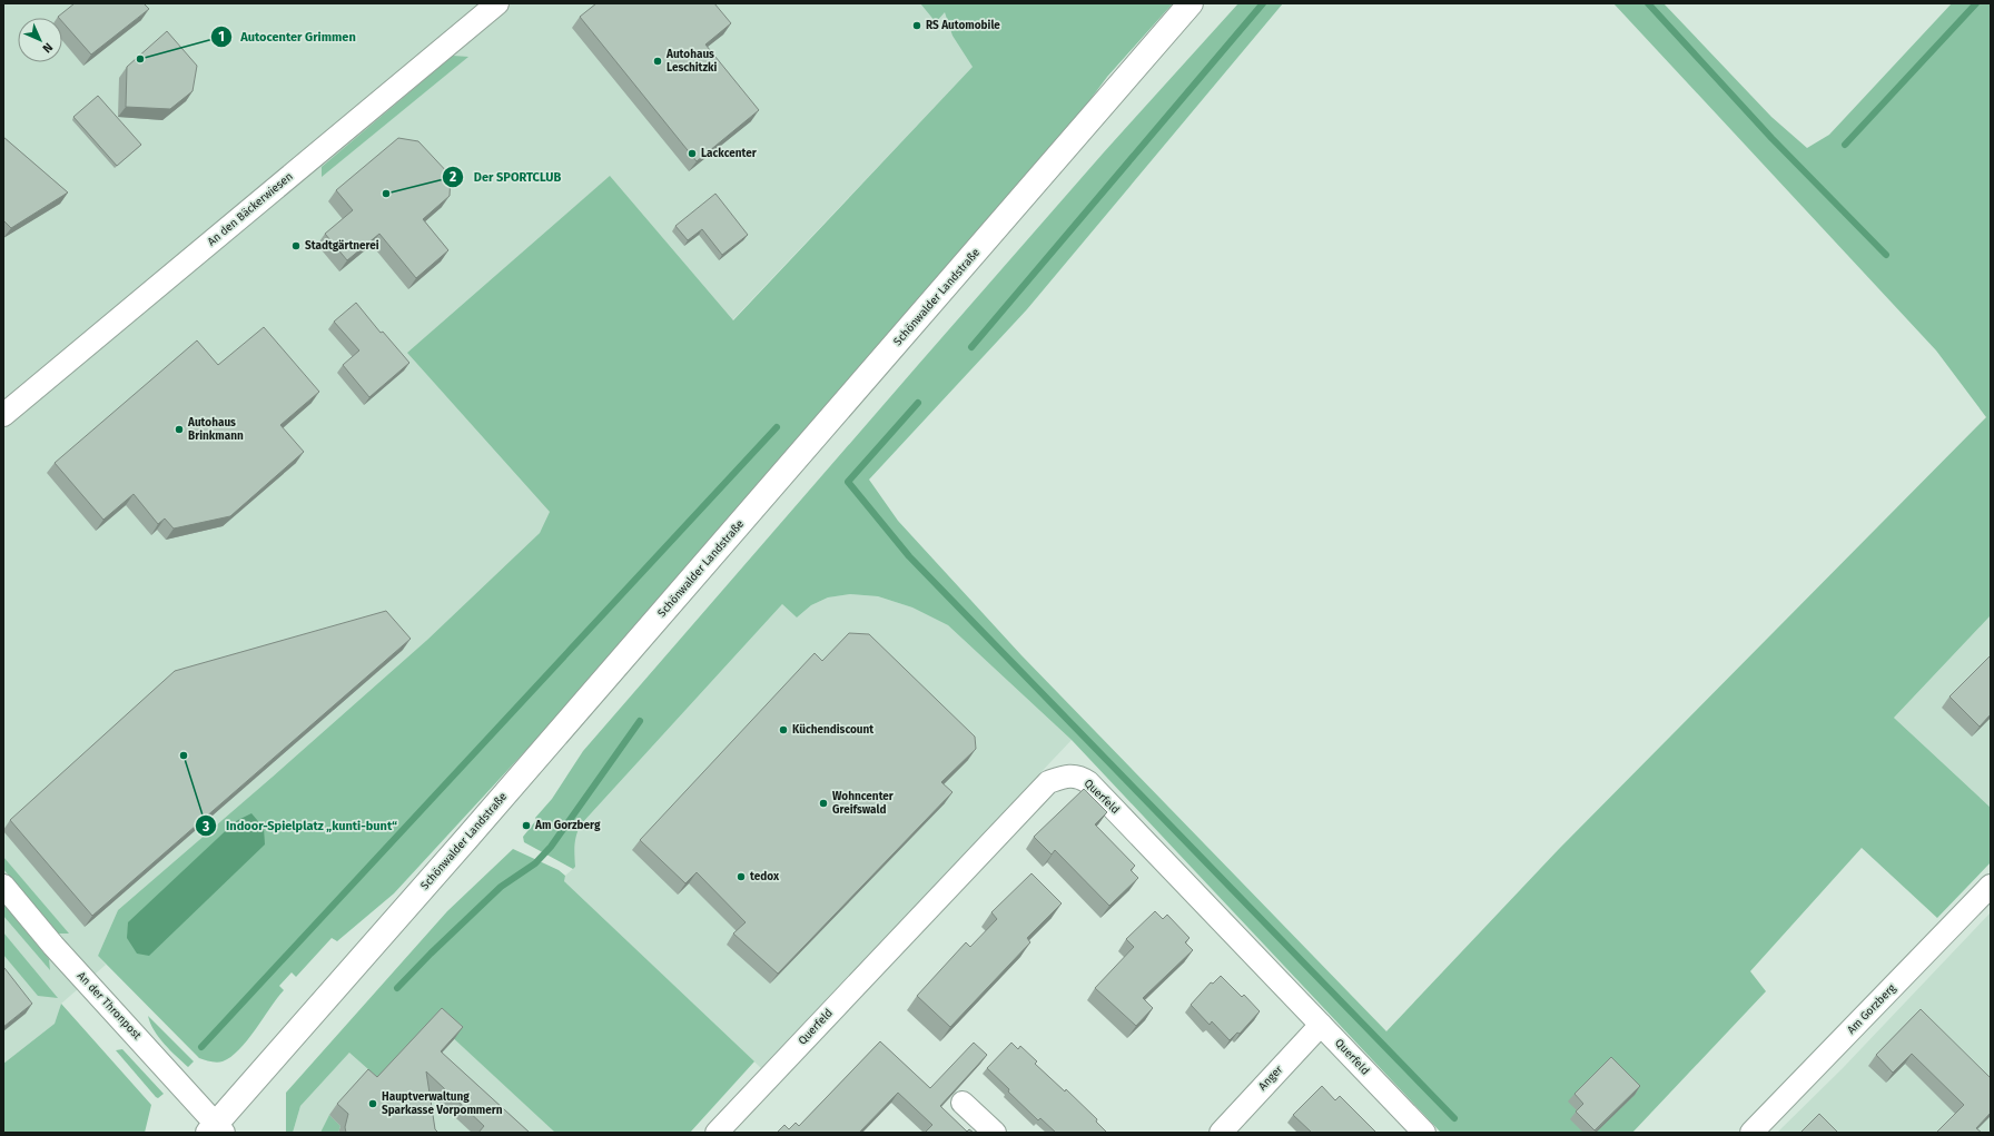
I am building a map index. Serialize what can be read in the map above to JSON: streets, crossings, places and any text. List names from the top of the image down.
{
  "streets": {
    "main road": ["Schönwalder Landstraße"],
    "street": [
      "An den Bäckerwiesen",
      "Querfeld",
      "An der Thronpost",
      "Am Gorzberg",
      "Anger"
    ]
  },
  "crossings": [
    ["Schönwalder Landstraße", "An der Thronpost"],
    ["Querfeld", "Anger"]
  ],
  "places": [
    "RS Automobile",
    "Autocenter Grimmen",
    "Autohaus Leschitzki",
    "Lackcenter",
    "Der SPORTCLUB",
    "Stadtgärtnerei",
    "Autohaus Brinkmann",
    "Küchendiscount",
    "Indoor-Spielplatz „kunti-bunt“",
    "Wohncenter Greifswald",
    "Am Gorzberg",
    "tedox",
    "Hauptverwaltung Sparkasse Vorpommern"
  ],
  "north": "bottom right"
}
